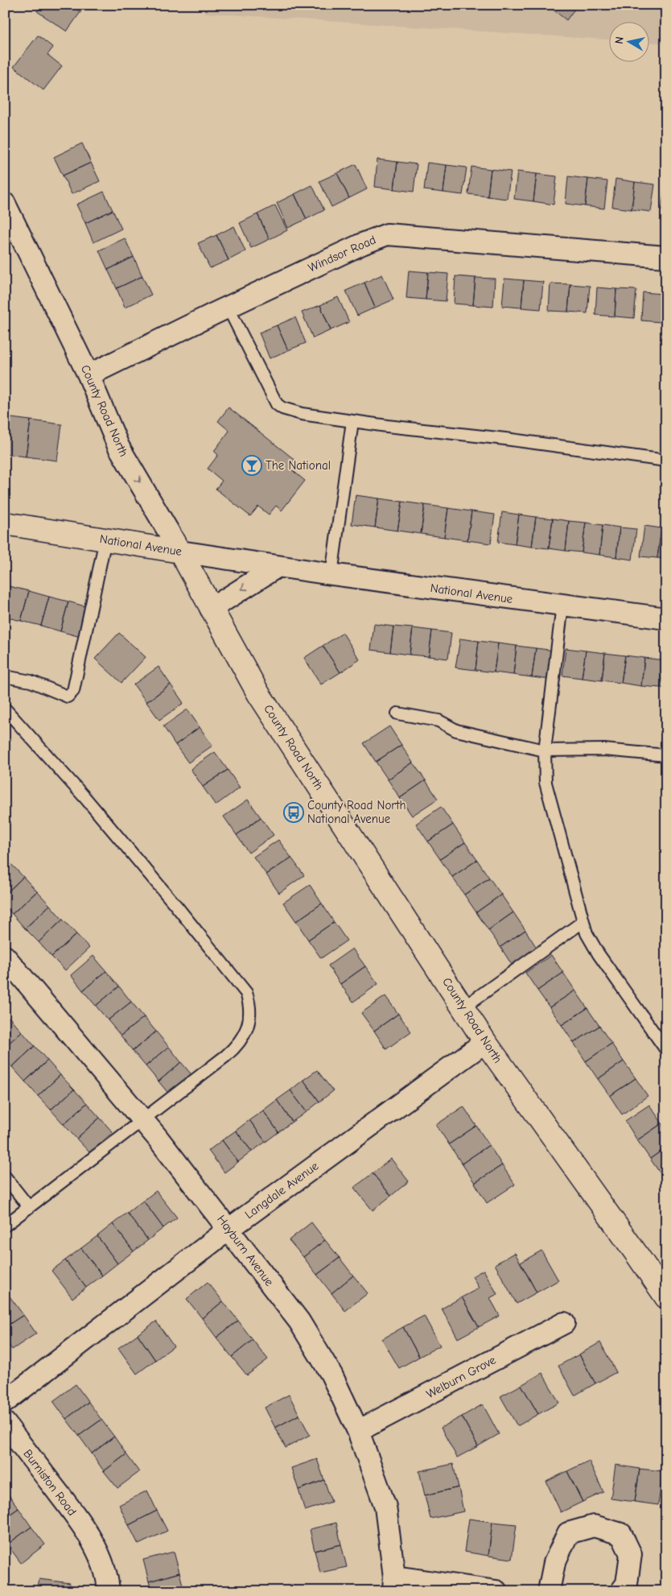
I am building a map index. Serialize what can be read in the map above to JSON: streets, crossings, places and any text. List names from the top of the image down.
{
  "streets": {
    "street": [
      "Windsor Road",
      "County Road North",
      "National Avenue",
      "Langdale Avenue",
      "Hayburn Avenue",
      "Welburn Grove",
      "Burniston Road"
    ]
  },
  "crossings": [
    ["Windsor Road", "County Road North"],
    ["County Road North", "National Avenue"],
    ["County Road North", "Langdale Avenue"],
    ["Langdale Avenue", "Hayburn Avenue"],
    ["Hayburn Avenue", "Welburn Grove"]
  ],
  "places": {
    "bar": ["The National"],
    "bus stop": ["County Road North National Avenue"]
  },
  "north": "left"
}
